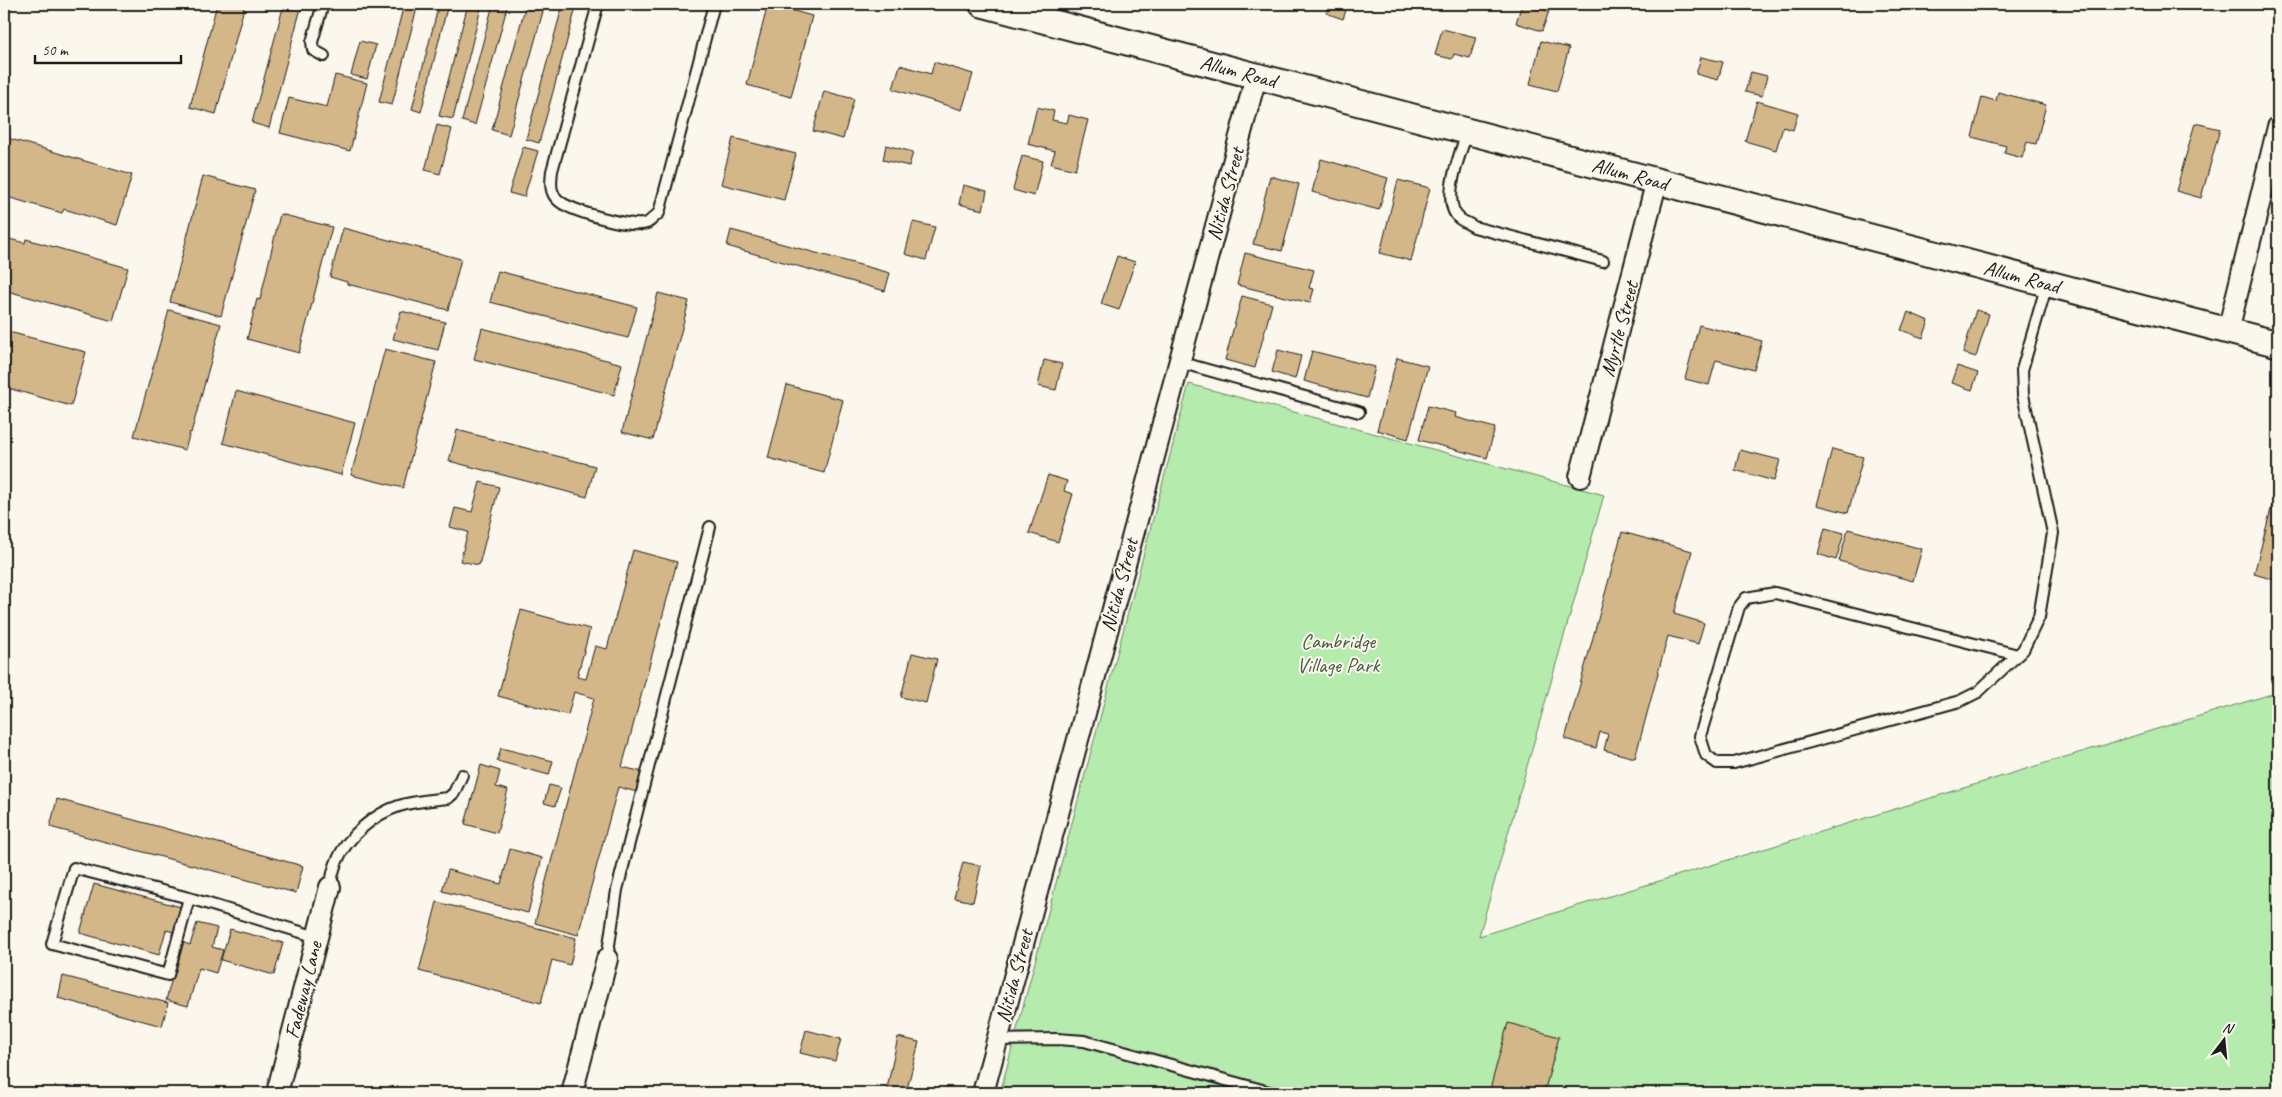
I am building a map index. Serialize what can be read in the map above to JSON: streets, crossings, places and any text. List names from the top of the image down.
{
  "streets": {
    "street": [
      "Allum Road",
      "Nitida Street",
      "Myrtle Street",
      "Fadeway Lane"
    ]
  },
  "crossings": [
    ["Allum Road", "Nitida Street"],
    ["Allum Road", "Myrtle Street"]
  ],
  "parks": ["Cambridge Village Park"],
  "scale_bar": "50 m",
  "north": "top"
}
